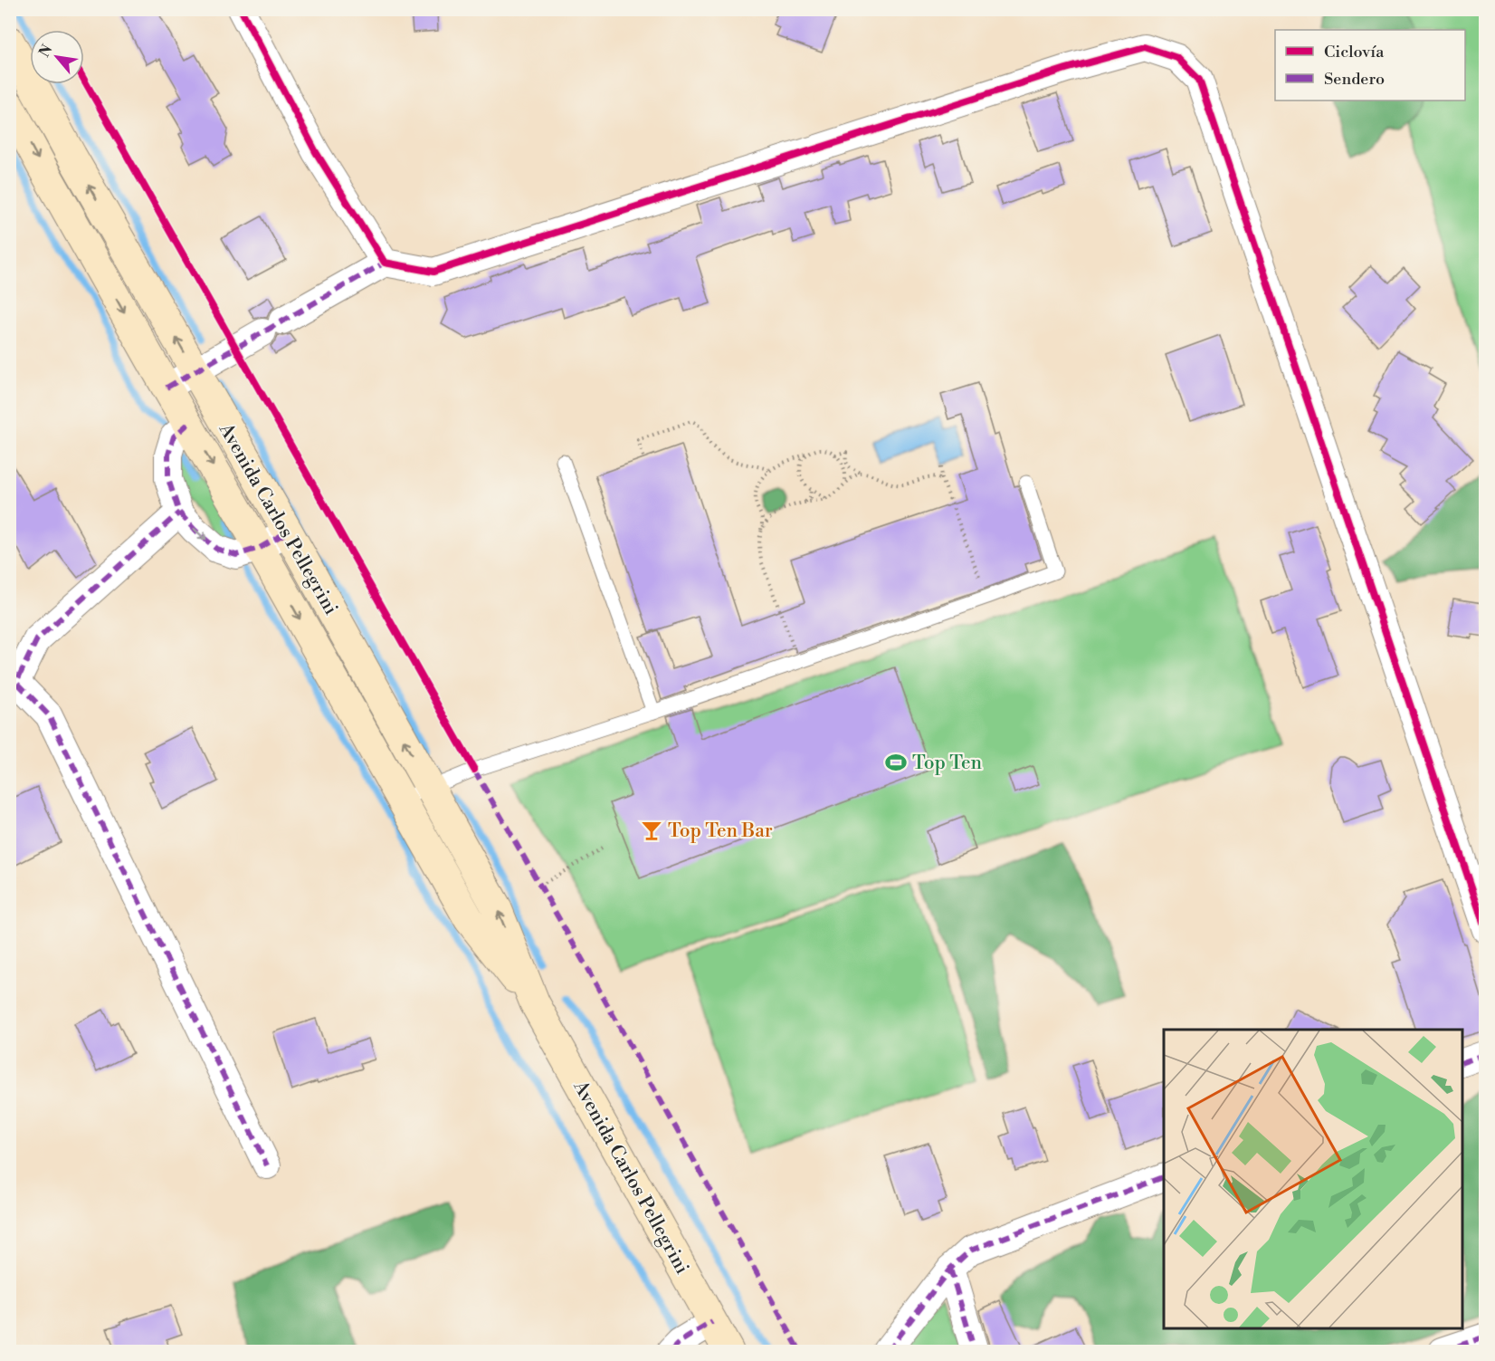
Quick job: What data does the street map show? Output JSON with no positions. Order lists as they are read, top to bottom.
{
  "streets": {
    "main road": ["Avenida Carlos Pellegrini"]
  },
  "places": {
    "sports": ["Top Ten"],
    "bar": ["Top Ten Bar"]
  },
  "legend": ["Ciclovía", "Sendero"],
  "north": "top left"
}
